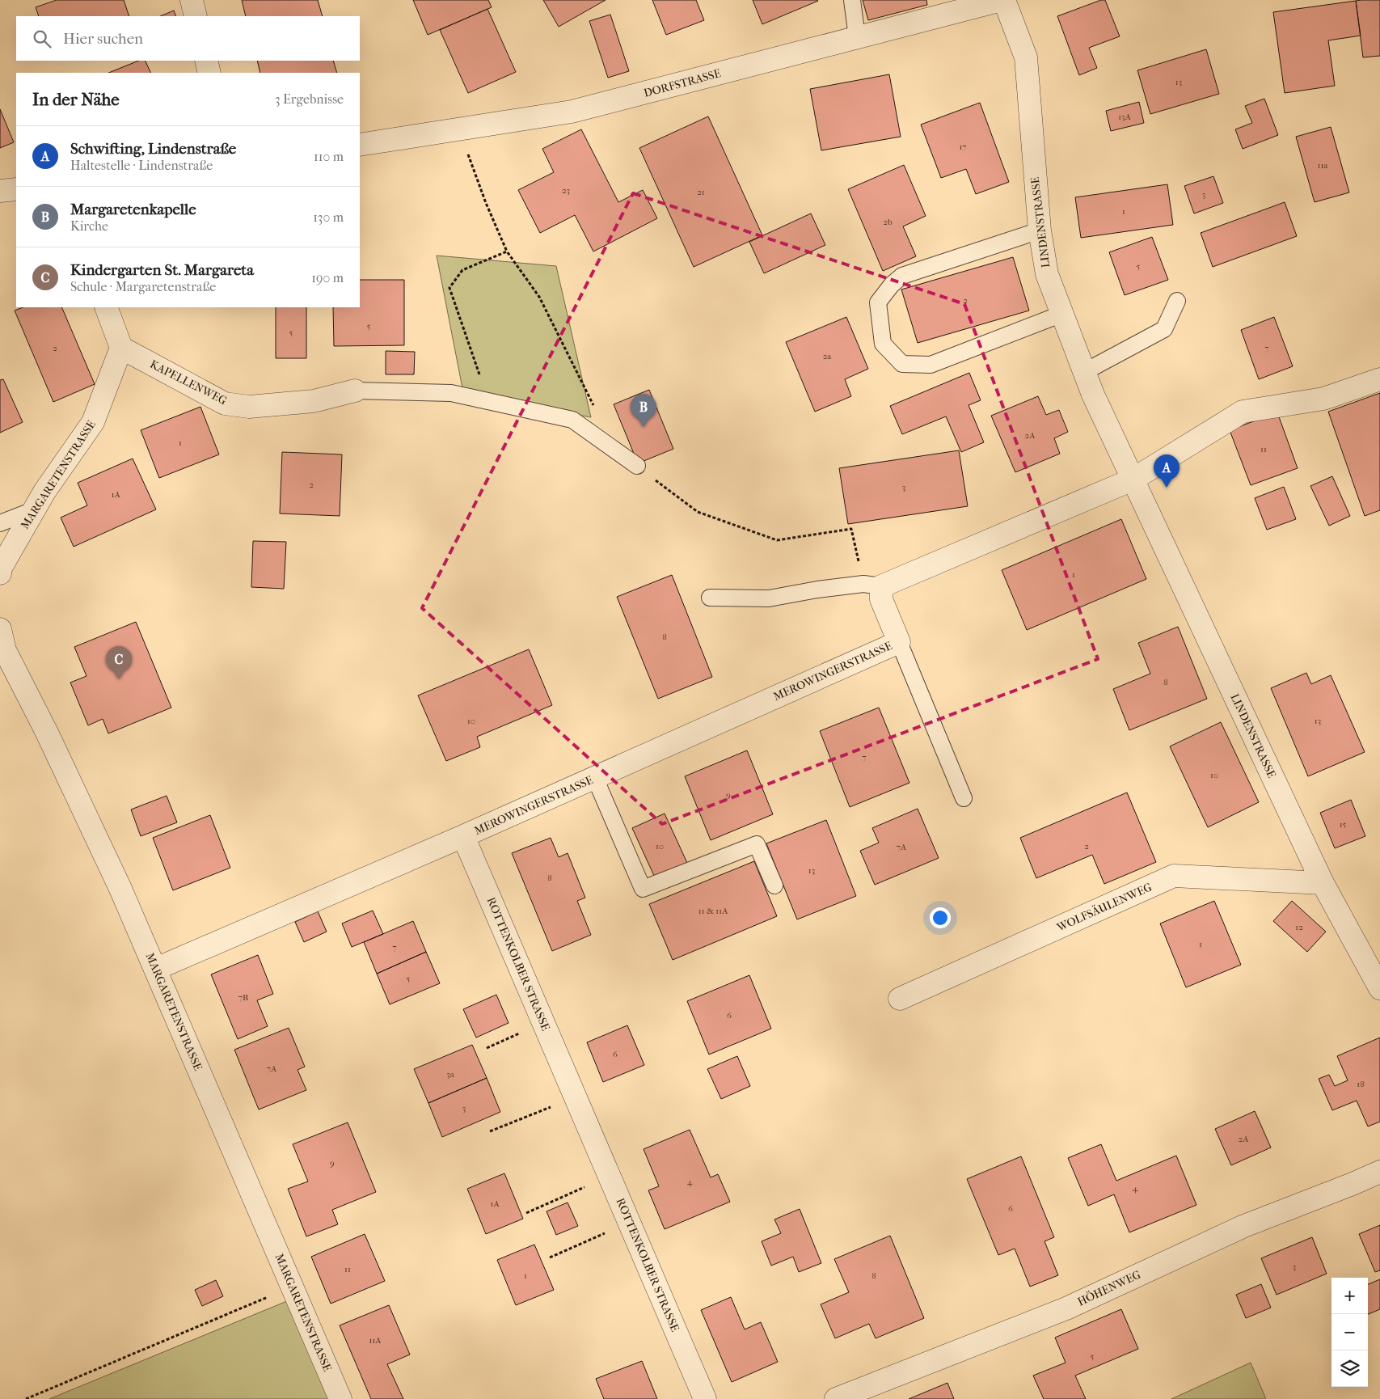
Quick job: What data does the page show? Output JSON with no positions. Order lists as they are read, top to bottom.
{
  "streets": {
    "street": [
      "DORFSTRASSE",
      "LINDENSTRASSE",
      "KAPELLENWEG",
      "MARGARETENSTRASSE",
      "MEROWINGERSTRASSE",
      "WOLFSÄULENWEG",
      "ROTTENKOLBER STRASSE",
      "HÖHENWEG"
    ]
  },
  "crossings": [
    ["DORFSTRASSE", "LINDENSTRASSE"],
    ["LINDENSTRASSE", "WOLFSÄULENWEG"],
    ["KAPELLENWEG", "MARGARETENSTRASSE"],
    ["MEROWINGERSTRASSE", "ROTTENKOLBER STRASSE"]
  ],
  "house_numbers": [
    "13",
    "13A",
    "17",
    "11a",
    "23",
    "21",
    "3",
    "1",
    "2b",
    "5",
    "2",
    "5",
    "5",
    "2",
    "7",
    "2a",
    "2A",
    "1",
    "11",
    "2",
    "3",
    "1A",
    "1",
    "8",
    "8",
    "10",
    "13",
    "7",
    "10",
    "9",
    "15",
    "10",
    "2",
    "7A",
    "13",
    "8",
    "11 & 11A",
    "12",
    "1",
    "7",
    "5",
    "7B",
    "6",
    "6",
    "7A",
    "3a",
    "18",
    "3",
    "2A",
    "9",
    "4",
    "4",
    "1A",
    "6",
    "3",
    "11",
    "1",
    "8",
    "11A",
    "5"
  ],
  "page": {
    "search": "Hier suchen",
    "heading": ["In der Nähe", "3 Ergebnisse"],
    "list": [
      {
        "mark": "A",
        "name": "Schwifting, Lindenstraße",
        "note": "Haltestelle · Lindenstraße",
        "value": "110 m"
      },
      {
        "mark": "B",
        "name": "Margaretenkapelle",
        "note": "Kirche",
        "value": "130 m"
      },
      {
        "mark": "C",
        "name": "Kindergarten St. Margareta",
        "note": "Schule · Margaretenstraße",
        "value": "190 m"
      }
    ],
    "pins": ["B", "A", "C"],
    "map_buttons": ["+", "−"]
  }
}
